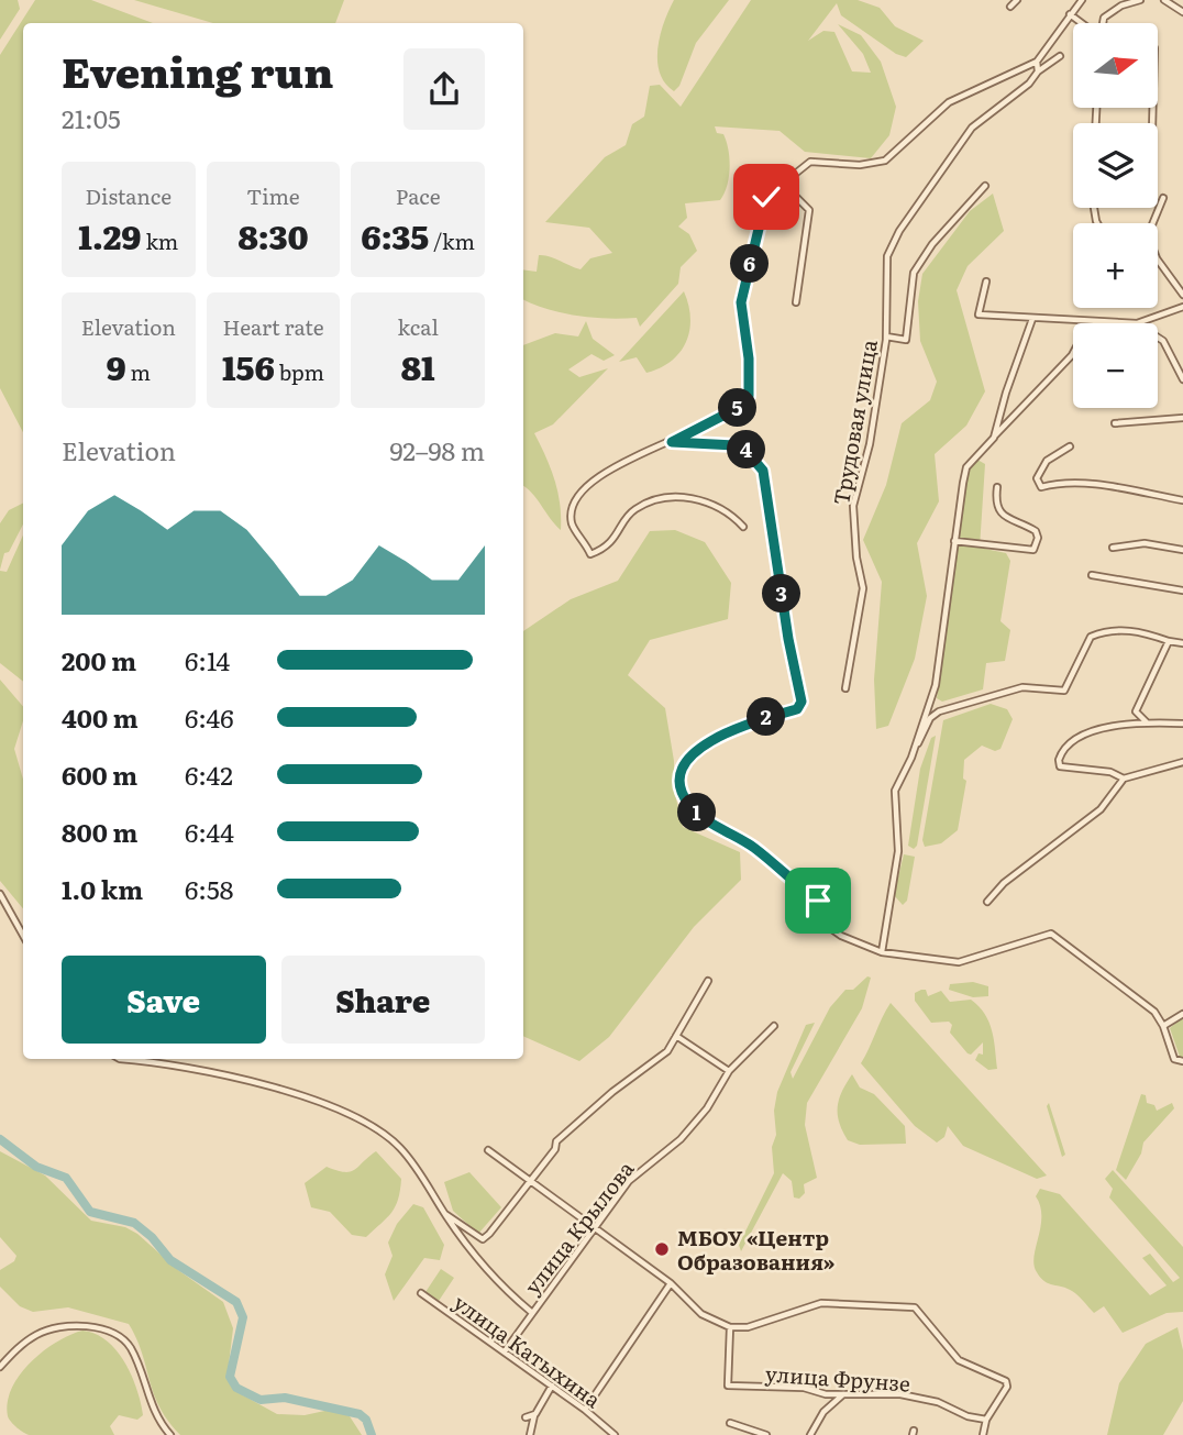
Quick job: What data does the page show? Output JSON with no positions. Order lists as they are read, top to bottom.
{
  "streets": {
    "street": [
      "Трудовая улица",
      "улица Крылова",
      "улица Катыхина",
      "улица Фрунзе"
    ]
  },
  "crossings": [
    ["улица Крылова", "улица Катыхина"]
  ],
  "places": ["МБОУ «Центр Образования»"],
  "north": "right",
  "page": {
    "map_buttons": ["+", "−"],
    "heading": ["Evening run", "21:05"],
    "stats": [
      ["Distance", "1.29 km"],
      ["Time", "8:30"],
      ["Pace", "6:35 /km"],
      ["Elevation", "9 m"],
      ["Heart rate", "156 bpm"],
      ["kcal", "81"]
    ],
    "pins": [
      "6",
      "5",
      "4",
      "3",
      "2",
      "1"
    ],
    "chart": ["Elevation", "92–98 m"],
    "list": [
      {
        "name": "200 m",
        "note": "6:14"
      },
      {
        "name": "400 m",
        "note": "6:46"
      },
      {
        "name": "600 m",
        "note": "6:42"
      },
      {
        "name": "800 m",
        "note": "6:44"
      },
      {
        "name": "1.0 km",
        "note": "6:58"
      }
    ],
    "buttons": ["Save", "Share"]
  }
}
